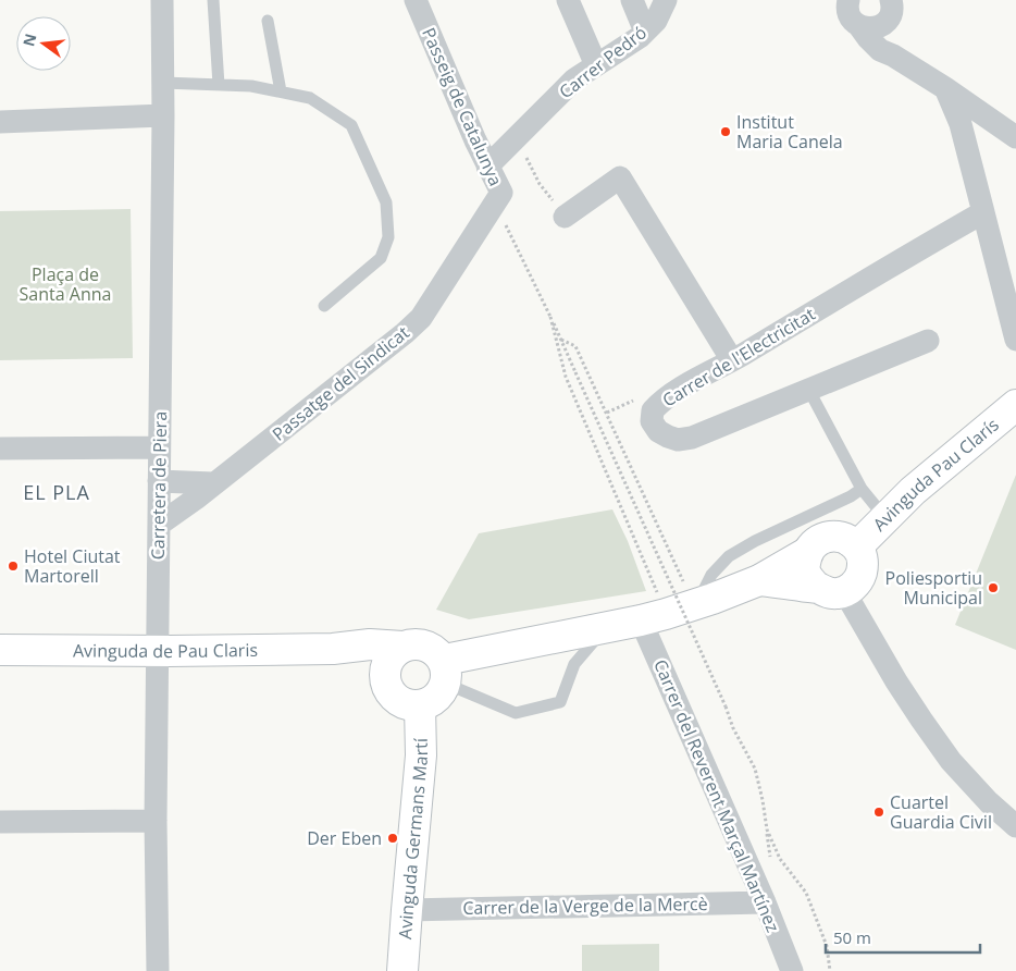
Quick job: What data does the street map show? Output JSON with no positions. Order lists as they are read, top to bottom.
{
  "streets": {
    "main road": ["Avinguda Pau Clarís", "Avinguda de Pau Claris", "Avinguda Germans Martí"],
    "street": [
      "Carrer Pedró",
      "Passeig de Catalunya",
      "Carrer de l'Electricitat",
      "Passatge del Sindicat",
      "Carretera de Piera",
      "Carrer del Reverent Marçal Martínez",
      "Carrer de la Verge de la Mercè"
    ]
  },
  "crossings": [
    ["Carrer Pedró", "Passeig de Catalunya"],
    ["Passeig de Catalunya", "Passatge del Sindicat"],
    ["Passatge del Sindicat", "Carretera de Piera"],
    ["Carretera de Piera", "Avinguda de Pau Claris"],
    ["Avinguda de Pau Claris", "Avinguda Germans Martí"],
    ["Carrer del Reverent Marçal Martínez", "Carrer de la Verge de la Mercè"],
    ["Avinguda Germans Martí", "Carrer de la Verge de la Mercè"]
  ],
  "districts": ["EL PLA"],
  "parks": ["Plaça de Santa Anna"],
  "places": [
    "Institut Maria Canela",
    "Hotel Ciutat Martorell",
    "Poliesportiu Municipal",
    "Cuartel Guardia Civil",
    "Der Eben"
  ],
  "scale_bar": "50 m",
  "north": "left"
}
